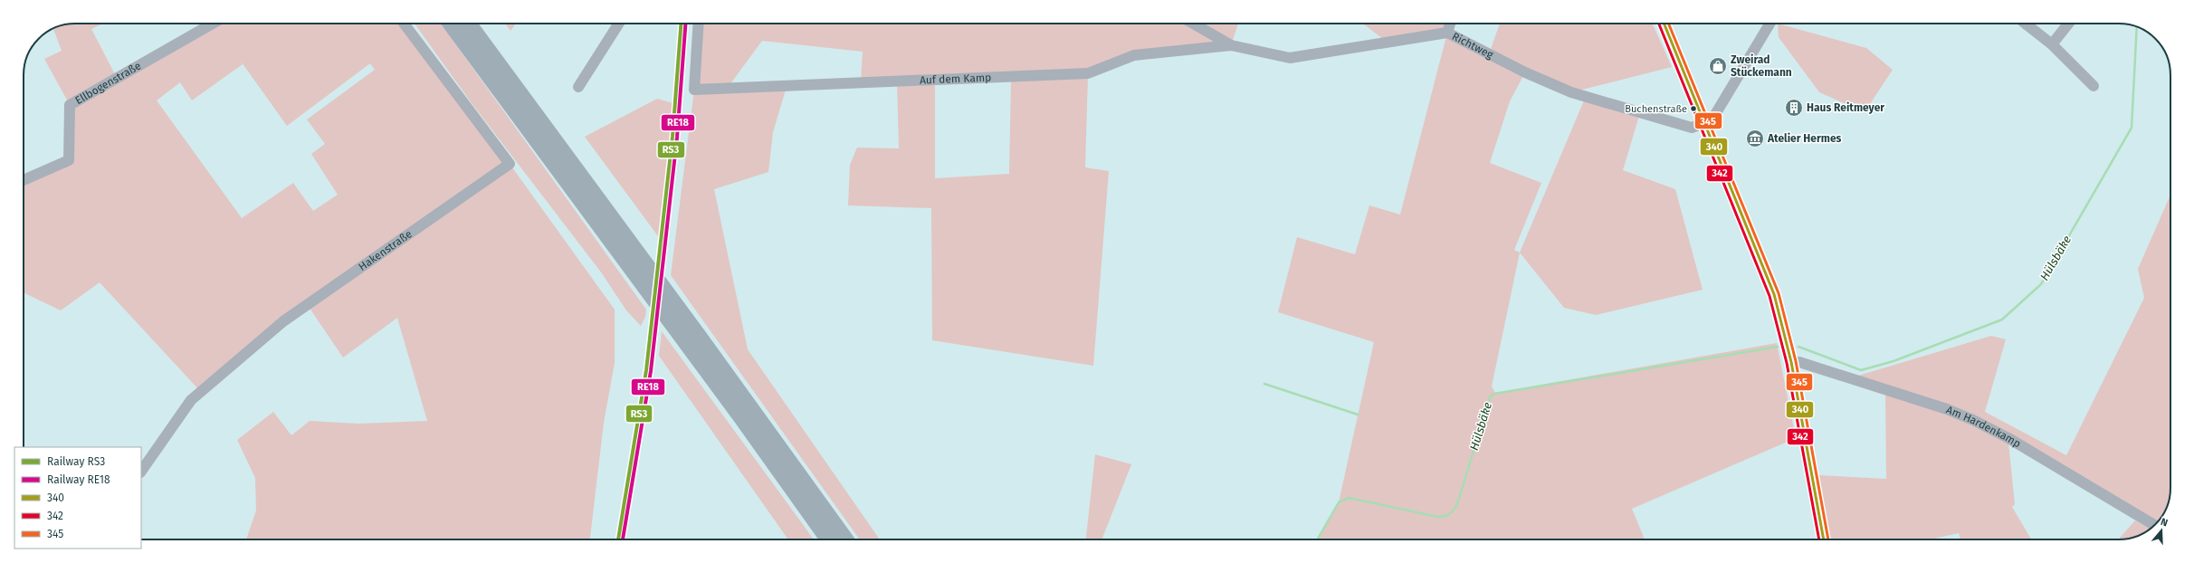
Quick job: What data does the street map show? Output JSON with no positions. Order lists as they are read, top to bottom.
{
  "streets": {
    "street": [
      "Richtweg",
      "Auf dem Kamp",
      "Ellbogenstraße",
      "Hakenstraße",
      "Am Hardenkamp"
    ]
  },
  "crossings": [
    ["Richtweg", "Auf dem Kamp"]
  ],
  "water": ["Hülsbäke"],
  "places": {
    "shop": ["Zweirad Stückemann"],
    "building": ["Haus Reitmeyer"],
    "other": ["Buchenstraße"],
    "museum": ["Atelier Hermes"]
  },
  "lines": [
    "rail line RS3",
    "rail line RE18",
    "transit line 340",
    "transit line 342",
    "transit line 345"
  ],
  "legend": [
    "Railway RS3",
    "Railway RE18",
    "340",
    "342",
    "345"
  ],
  "north": "top"
}
